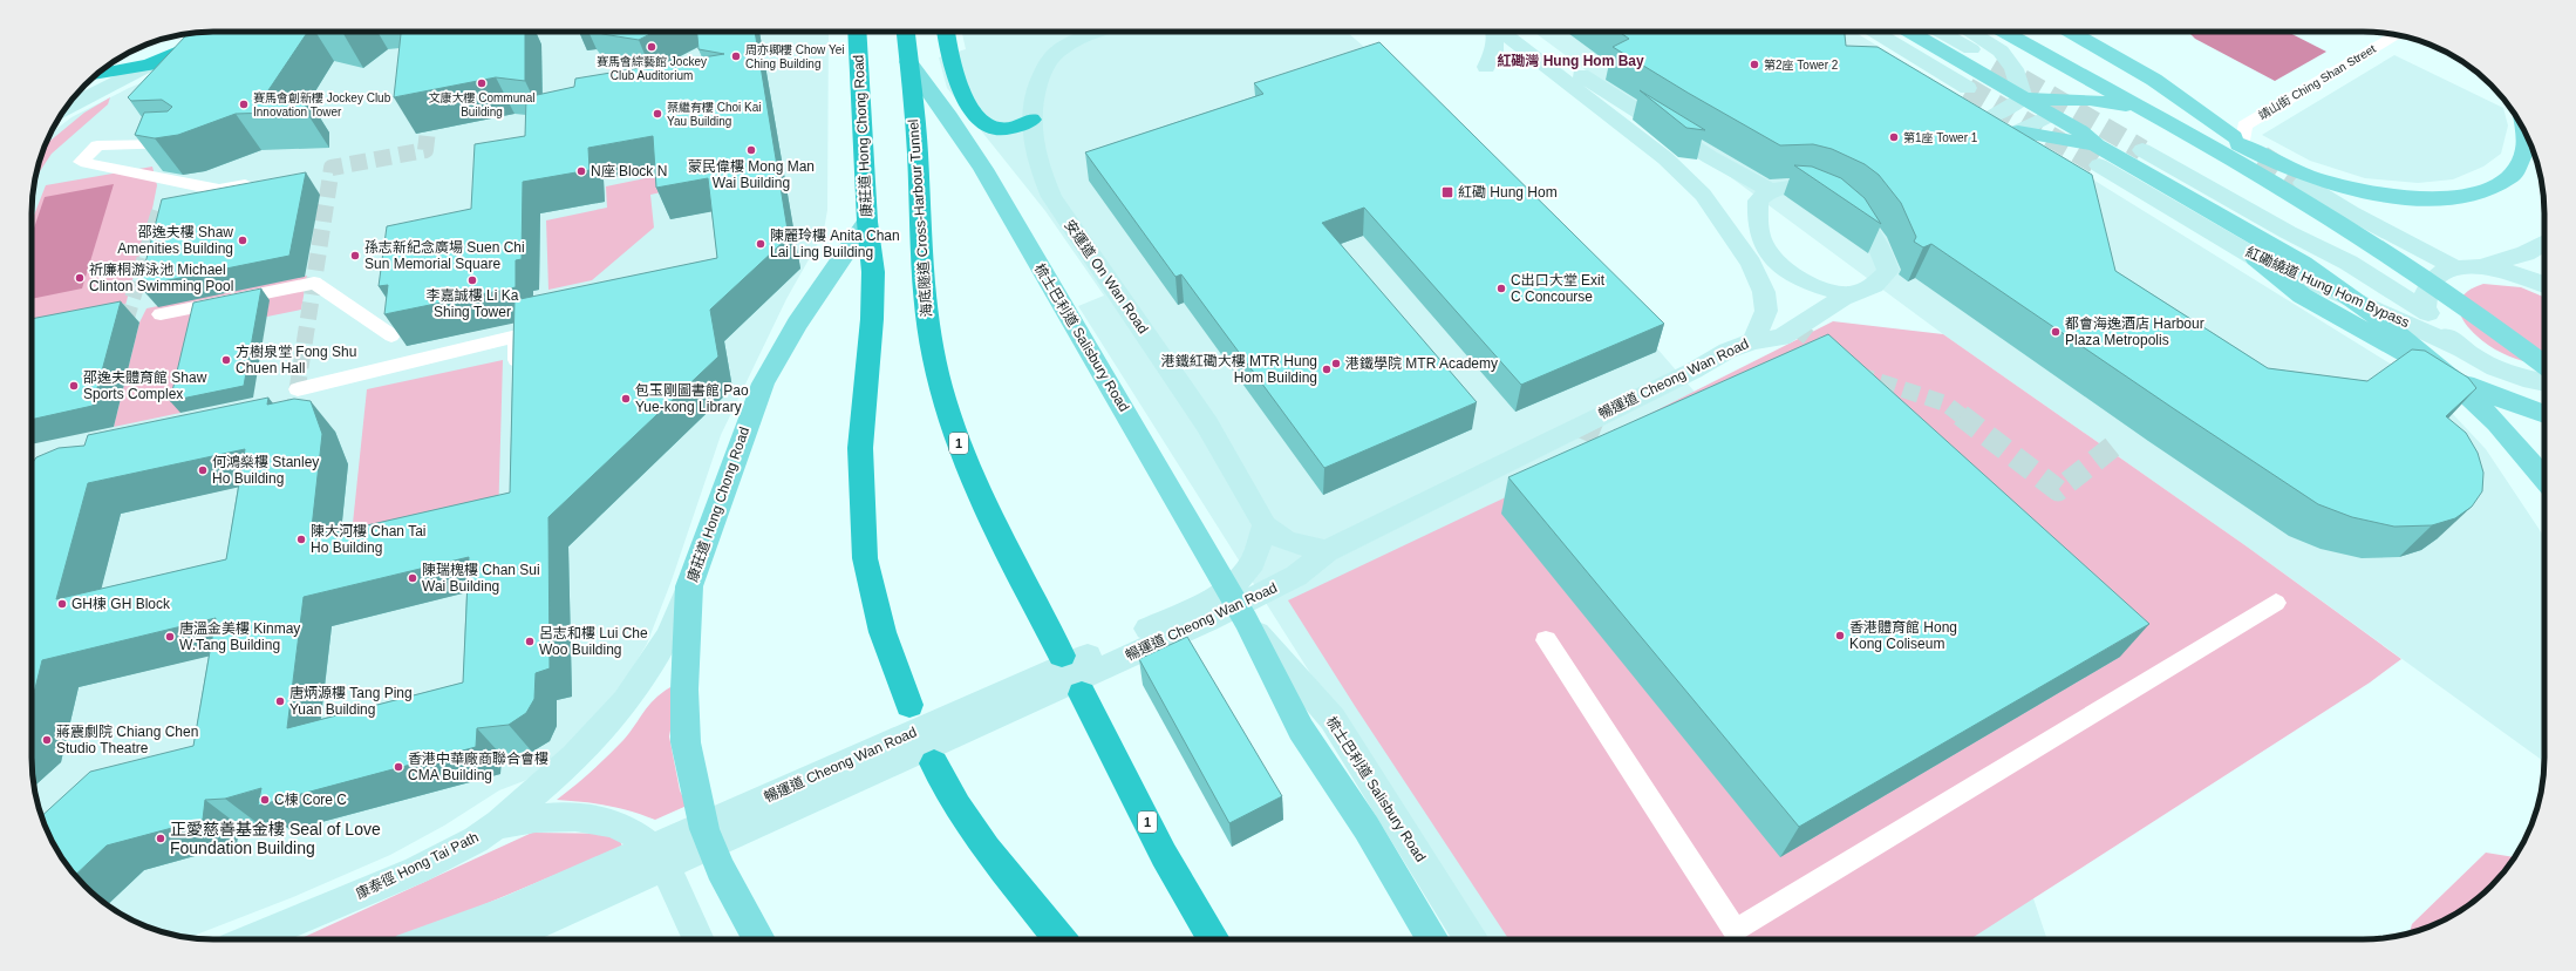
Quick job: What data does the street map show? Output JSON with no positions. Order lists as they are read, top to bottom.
{
  "streets": {
    "highway": ["康莊道 Hong Chong Road", "海底隧道 Cross-Harbour Tunnel", "1"],
    "main road": ["梳士巴利道 Salisbury Road"],
    "street": [
      "靖山街 Ching Shan Street",
      "安運道 On Wan Road",
      "紅磡繞道 Hung Hom Bypass",
      "暢運道 Cheong Wan Road",
      "康泰徑 Hong Tai Path"
    ]
  },
  "crossings": [
    ["康莊道 Hong Chong Road", "康泰徑 Hong Tai Path"],
    ["海底隧道 Cross-Harbour Tunnel", "梳士巴利道 Salisbury Road"],
    ["海底隧道 Cross-Harbour Tunnel", "1"],
    ["安運道 On Wan Road", "暢運道 Cheong Wan Road"],
    ["梳士巴利道 Salisbury Road", "1"]
  ],
  "districts": ["紅磡灣 Hung Hom Bay"],
  "places": {
    "other": [
      "賽馬會綜藝館 Jockey Club Auditorium",
      "周亦卿樓 Chow Yei Ching Building",
      "第2座 Tower 2",
      "文康大樓 Communal Building",
      "賽馬會創新樓 Jockey Club Innovation Tower",
      "蔡繼有樓 Choi Kai Yau Building",
      "第1座 Tower 1",
      "蒙民偉樓 Mong Man Wai Building",
      "N座 Block N",
      "邵逸夫樓 Shaw Amenities Building",
      "陳麗玲樓 Anita Chan Lai Ling Building",
      "孫志新紀念廣場 Suen Chi Sun Memorial Square",
      "祈廉桐游泳池 Michael Clinton Swimming Pool",
      "李嘉誠樓 Li Ka Shing Tower",
      "C出口大堂 Exit C Concourse",
      "都會海逸酒店 Harbour Plaza Metropolis",
      "方樹泉堂 Fong Shu Chuen Hall",
      "港鐵學院 MTR Academy",
      "港鐵紅磡大樓 MTR Hung Hom Building",
      "邵逸夫體育館 Shaw Sports Complex",
      "包玉剛圖書館 Pao Yue-kong Library",
      "何鴻燊樓 Stanley Ho Building",
      "陳大河樓 Chan Tai Ho Building",
      "陳瑞槐樓 Chan Sui Wai Building",
      "GH棟 GH Block",
      "香港體育館 Hong Kong Coliseum",
      "唐溫金美樓 Kinmay W.Tang Building",
      "呂志和樓 Lui Che Woo Building",
      "唐炳源樓 Tang Ping Yuan Building",
      "蔣震劇院 Chiang Chen Studio Theatre",
      "香港中華廠商聯合會樓 CMA Building",
      "C棟 Core C",
      "正愛慈善基金樓 Seal of Love Foundation Building"
    ],
    "transit": ["紅磡 Hung Hom"]
  }
}
